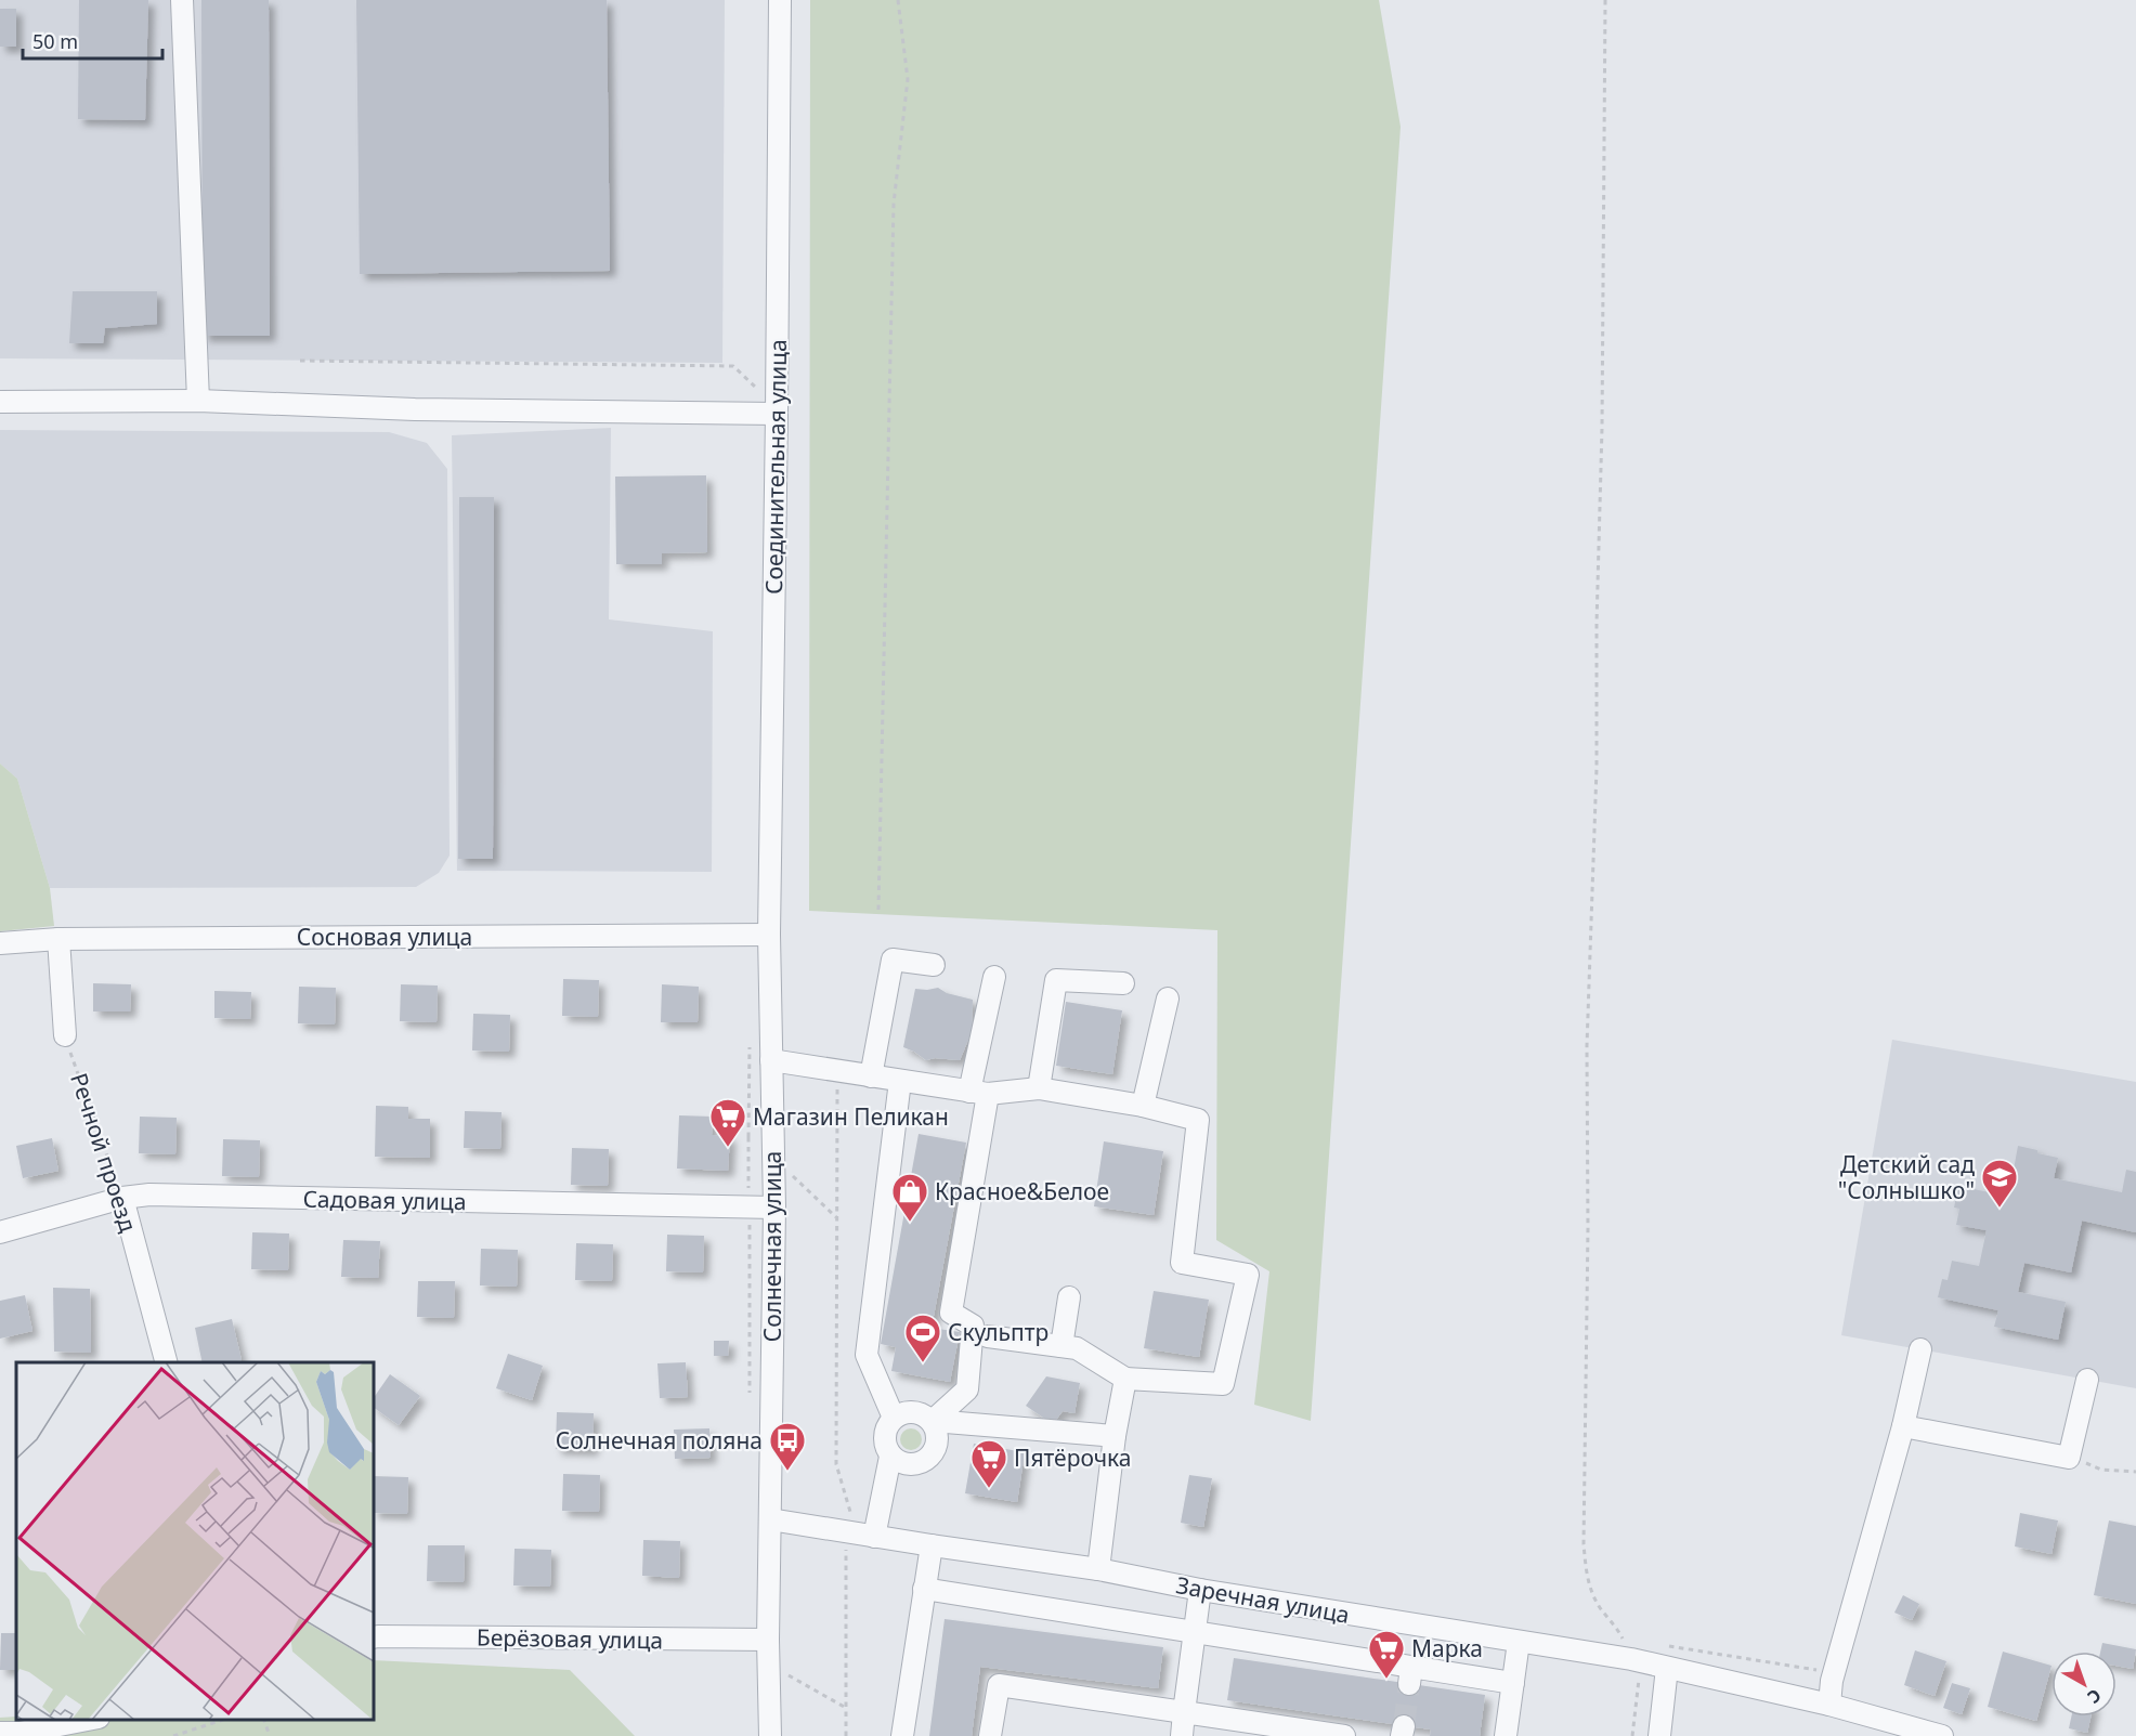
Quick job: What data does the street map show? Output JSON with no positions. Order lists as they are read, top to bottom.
{
  "streets": {
    "street": [
      "Соединительная улица",
      "Сосновая улица",
      "Речной проезд",
      "Садовая улица",
      "Солнечная улица",
      "Заречная улица",
      "Берёзовая улица"
    ]
  },
  "crossings": [
    ["Соединительная улица", "Сосновая улица"],
    ["Соединительная улица", "Солнечная улица"],
    ["Сосновая улица", "Солнечная улица"],
    ["Речной проезд", "Садовая улица"],
    ["Садовая улица", "Солнечная улица"],
    ["Солнечная улица", "Заречная улица"],
    ["Солнечная улица", "Берёзовая улица"]
  ],
  "places": {
    "supermarket": ["Магазин Пеликан", "Пятёрочка", "Марка"],
    "school or university": ["Детский сад \"Солнышко\""],
    "shop": ["Красное&Белое"],
    "sports": ["Скульптр"],
    "bus stop": ["Солнечная поляна"]
  },
  "scale_bar": "50 m",
  "north": "bottom right"
}
